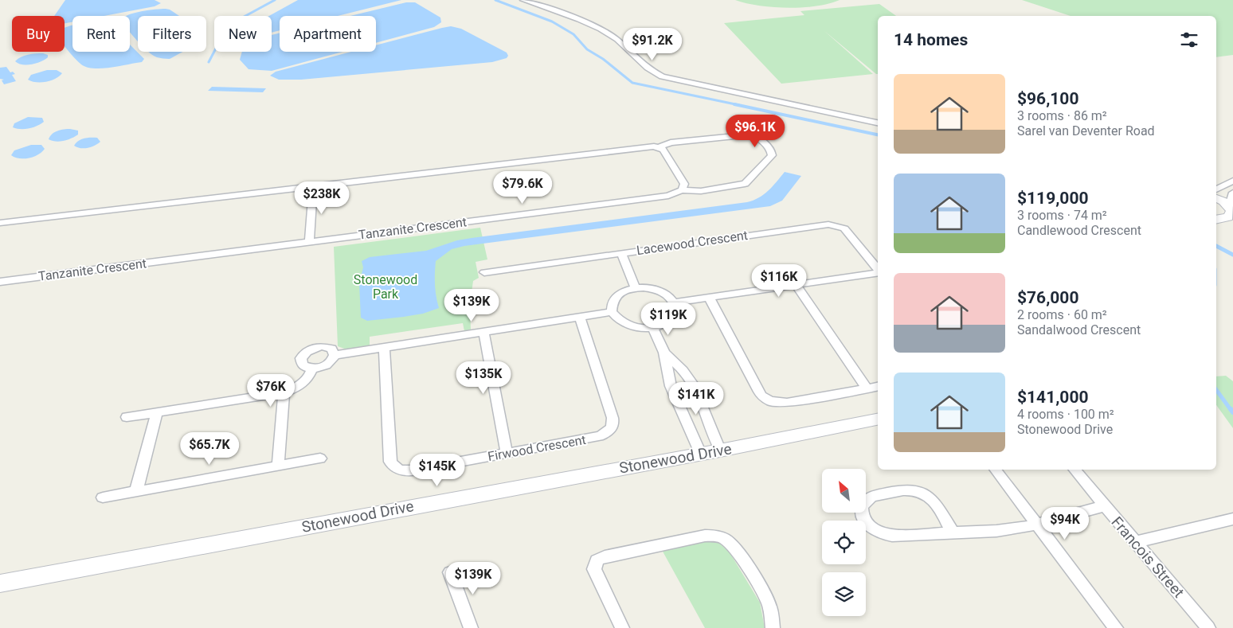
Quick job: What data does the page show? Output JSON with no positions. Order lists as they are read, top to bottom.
{
  "streets": {
    "street": [
      "Tanzanite Crescent",
      "Lacewood Crescent",
      "Firwood Crescent",
      "Stonewood Drive",
      "Francois Street"
    ]
  },
  "parks": ["Stonewood Park"],
  "north": "top left",
  "page": {
    "chip": [
      "Buy",
      "Rent",
      "Filters",
      "New",
      "Apartment"
    ],
    "heading": "14 homes",
    "price": [
      "$91.2K",
      "$96.1K",
      "$79.6K",
      "$238K",
      "$116K",
      "$139K",
      "$119K",
      "$135K",
      "$76K",
      "$141K",
      "$65.7K",
      "$145K",
      "$94K",
      "$139K"
    ],
    "list": [
      {
        "name": "$96,100",
        "note": "3 rooms · 86 m² · Sarel van Deventer Road"
      },
      {
        "name": "$119,000",
        "note": "3 rooms · 74 m² · Candlewood Crescent"
      },
      {
        "name": "$76,000",
        "note": "2 rooms · 60 m² · Sandalwood Crescent"
      },
      {
        "name": "$141,000",
        "note": "4 rooms · 100 m² · Stonewood Drive"
      }
    ]
  }
}
